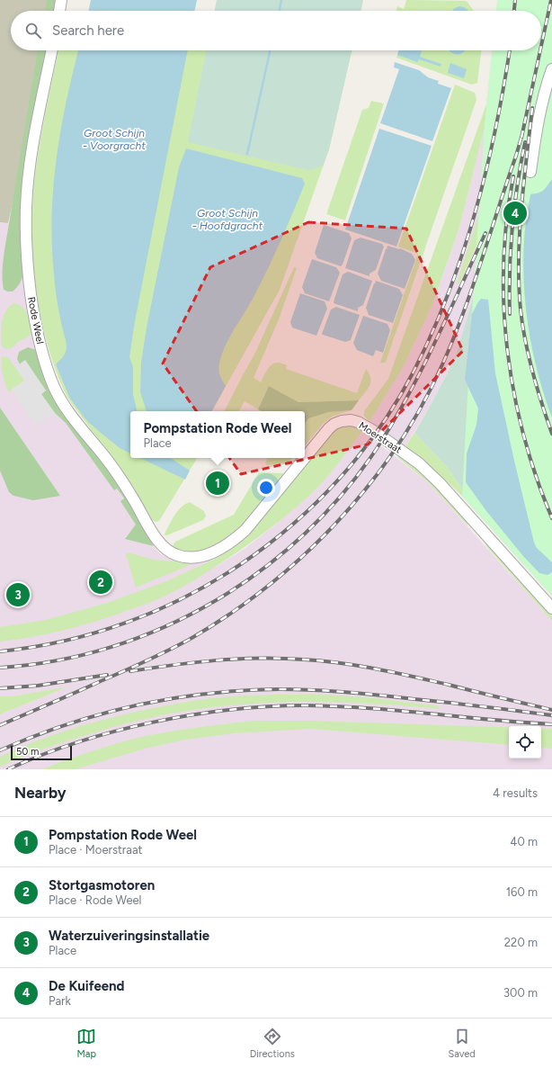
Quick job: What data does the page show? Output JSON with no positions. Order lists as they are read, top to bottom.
{
  "streets": {
    "street": ["Rode Weel", "Moerstraat"]
  },
  "crossings": [
    ["Rode Weel", "Moerstraat"]
  ],
  "water": ["Groot Schijn - Voorgracht", "Groot Schijn - Hoofdgracht"],
  "scale_bar": "50 m",
  "page": {
    "search": "Search here",
    "pins": [
      "4",
      "1",
      "2",
      "3"
    ],
    "popup": ["Pompstation Rode Weel", "Place"],
    "scale": "50 m",
    "heading": ["Nearby", "4 results"],
    "list": [
      {
        "mark": "1",
        "name": "Pompstation Rode Weel",
        "note": "Place · Moerstraat",
        "value": "40 m"
      },
      {
        "mark": "2",
        "name": "Stortgasmotoren",
        "note": "Place · Rode Weel",
        "value": "160 m"
      },
      {
        "mark": "3",
        "name": "Waterzuiveringsinstallatie",
        "note": "Place",
        "value": "220 m"
      },
      {
        "mark": "4",
        "name": "De Kuifeend",
        "note": "Park",
        "value": "300 m"
      }
    ],
    "nav": ["Map", "Directions", "Saved"]
  }
}
